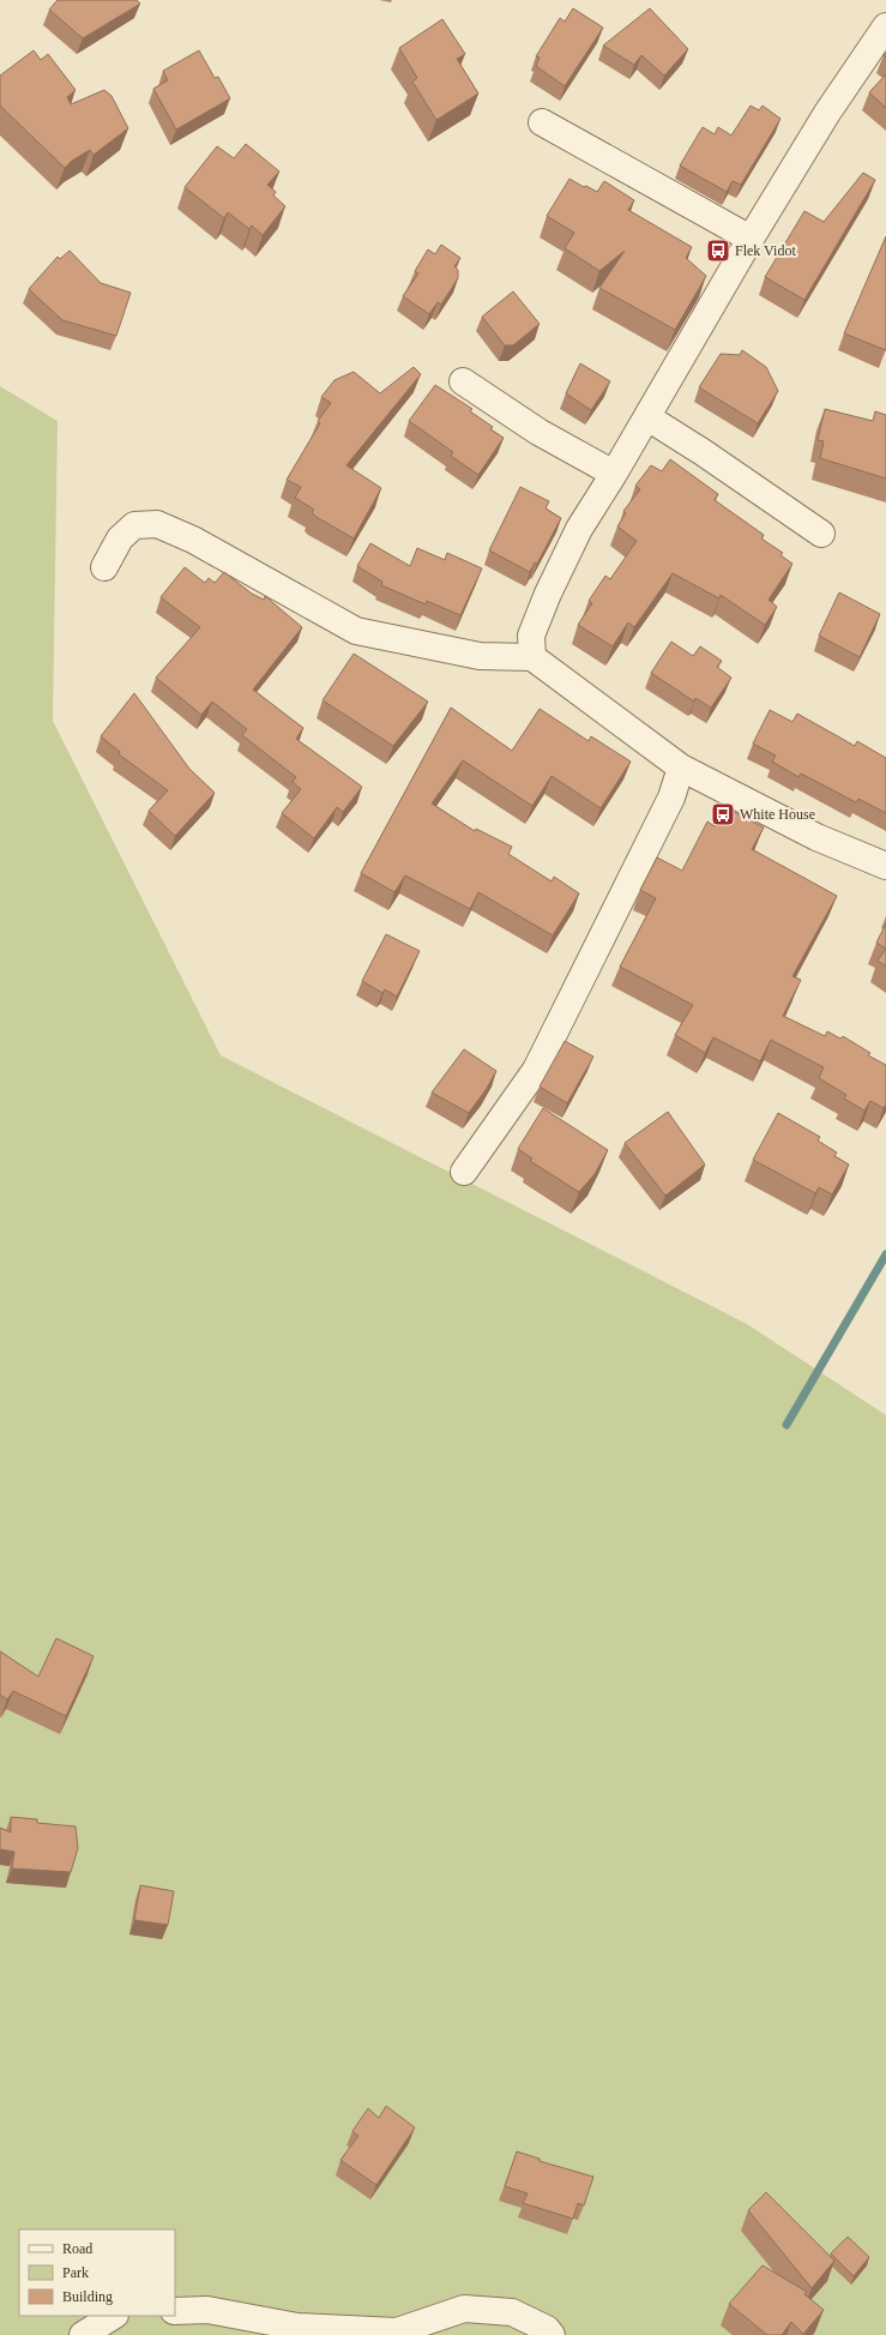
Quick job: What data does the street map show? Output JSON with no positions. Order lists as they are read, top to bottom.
{
  "places": {
    "bus stop": ["Flek Vidot", "White House"]
  },
  "legend": ["Road", "Park", "Building"]
}
